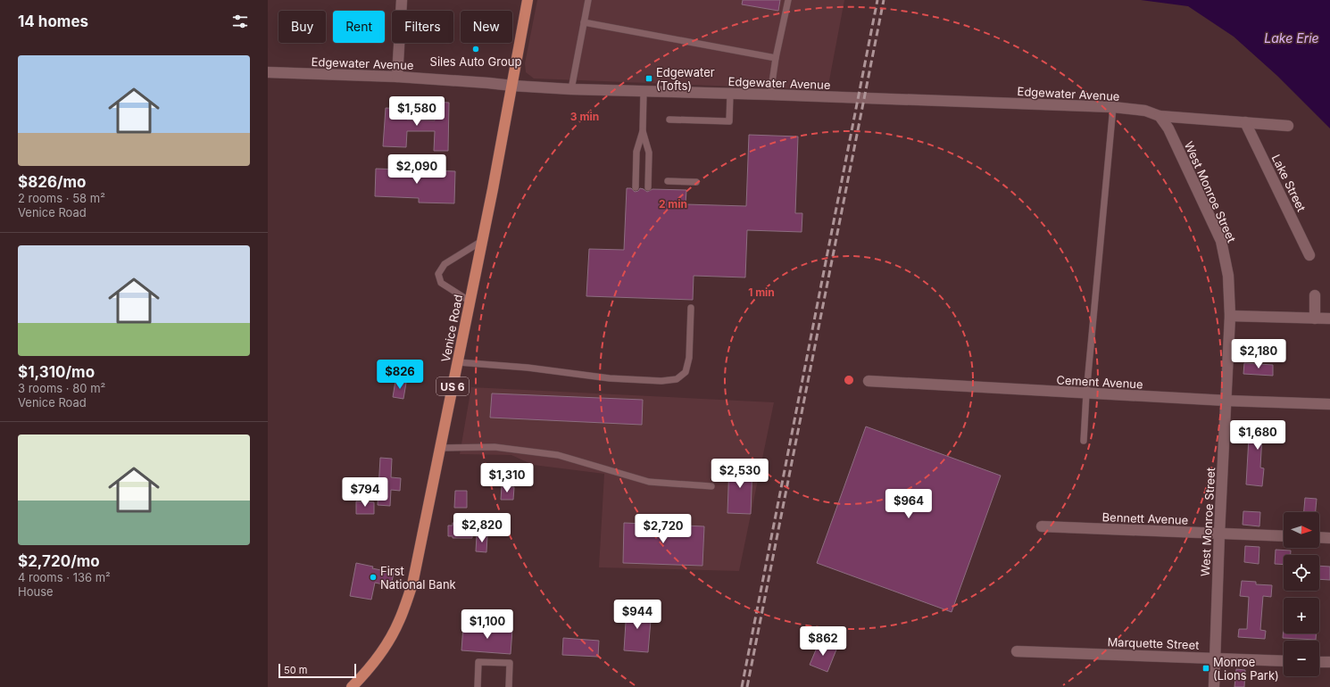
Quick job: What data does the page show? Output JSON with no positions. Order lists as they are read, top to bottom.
{
  "streets": {
    "main road": ["Venice Road", "US 6"],
    "street": [
      "Edgewater Avenue",
      "Lake Street",
      "West Monroe Street",
      "Cement Avenue",
      "Bennett Avenue",
      "Marquette Street"
    ]
  },
  "crossings": [
    ["Edgewater Avenue", "Lake Street"],
    ["Edgewater Avenue", "West Monroe Street"],
    ["Edgewater Avenue", "Venice Road"],
    ["West Monroe Street", "Cement Avenue"],
    ["West Monroe Street", "Bennett Avenue"],
    ["West Monroe Street", "Marquette Street"]
  ],
  "water": ["Lake Erie"],
  "places": {
    "other": ["Siles Auto Group", "First National Bank"],
    "transit": ["Edgewater (Tofts)", "Monroe (Lions Park)"]
  },
  "scale_bar": "50 m",
  "north": "right",
  "page": {
    "heading": "14 homes",
    "chip": [
      "Buy",
      "Rent",
      "Filters",
      "New"
    ],
    "list": [
      {
        "name": "$826/mo",
        "note": "2 rooms · 58 m² · Venice Road"
      },
      {
        "name": "$1,310/mo",
        "note": "3 rooms · 80 m² · Venice Road"
      },
      {
        "name": "$2,720/mo",
        "note": "4 rooms · 136 m² · House"
      }
    ],
    "price": [
      "$1,580",
      "$2,090",
      "$2,180",
      "$826",
      "$1,680",
      "$2,530",
      "$1,310",
      "$794",
      "$964",
      "$2,820",
      "$2,720",
      "$944",
      "$1,100",
      "$862"
    ],
    "map_buttons": ["+", "−"],
    "scale": "50 m"
  },
  "rings": ["3 min", "2 min", "1 min"]
}
